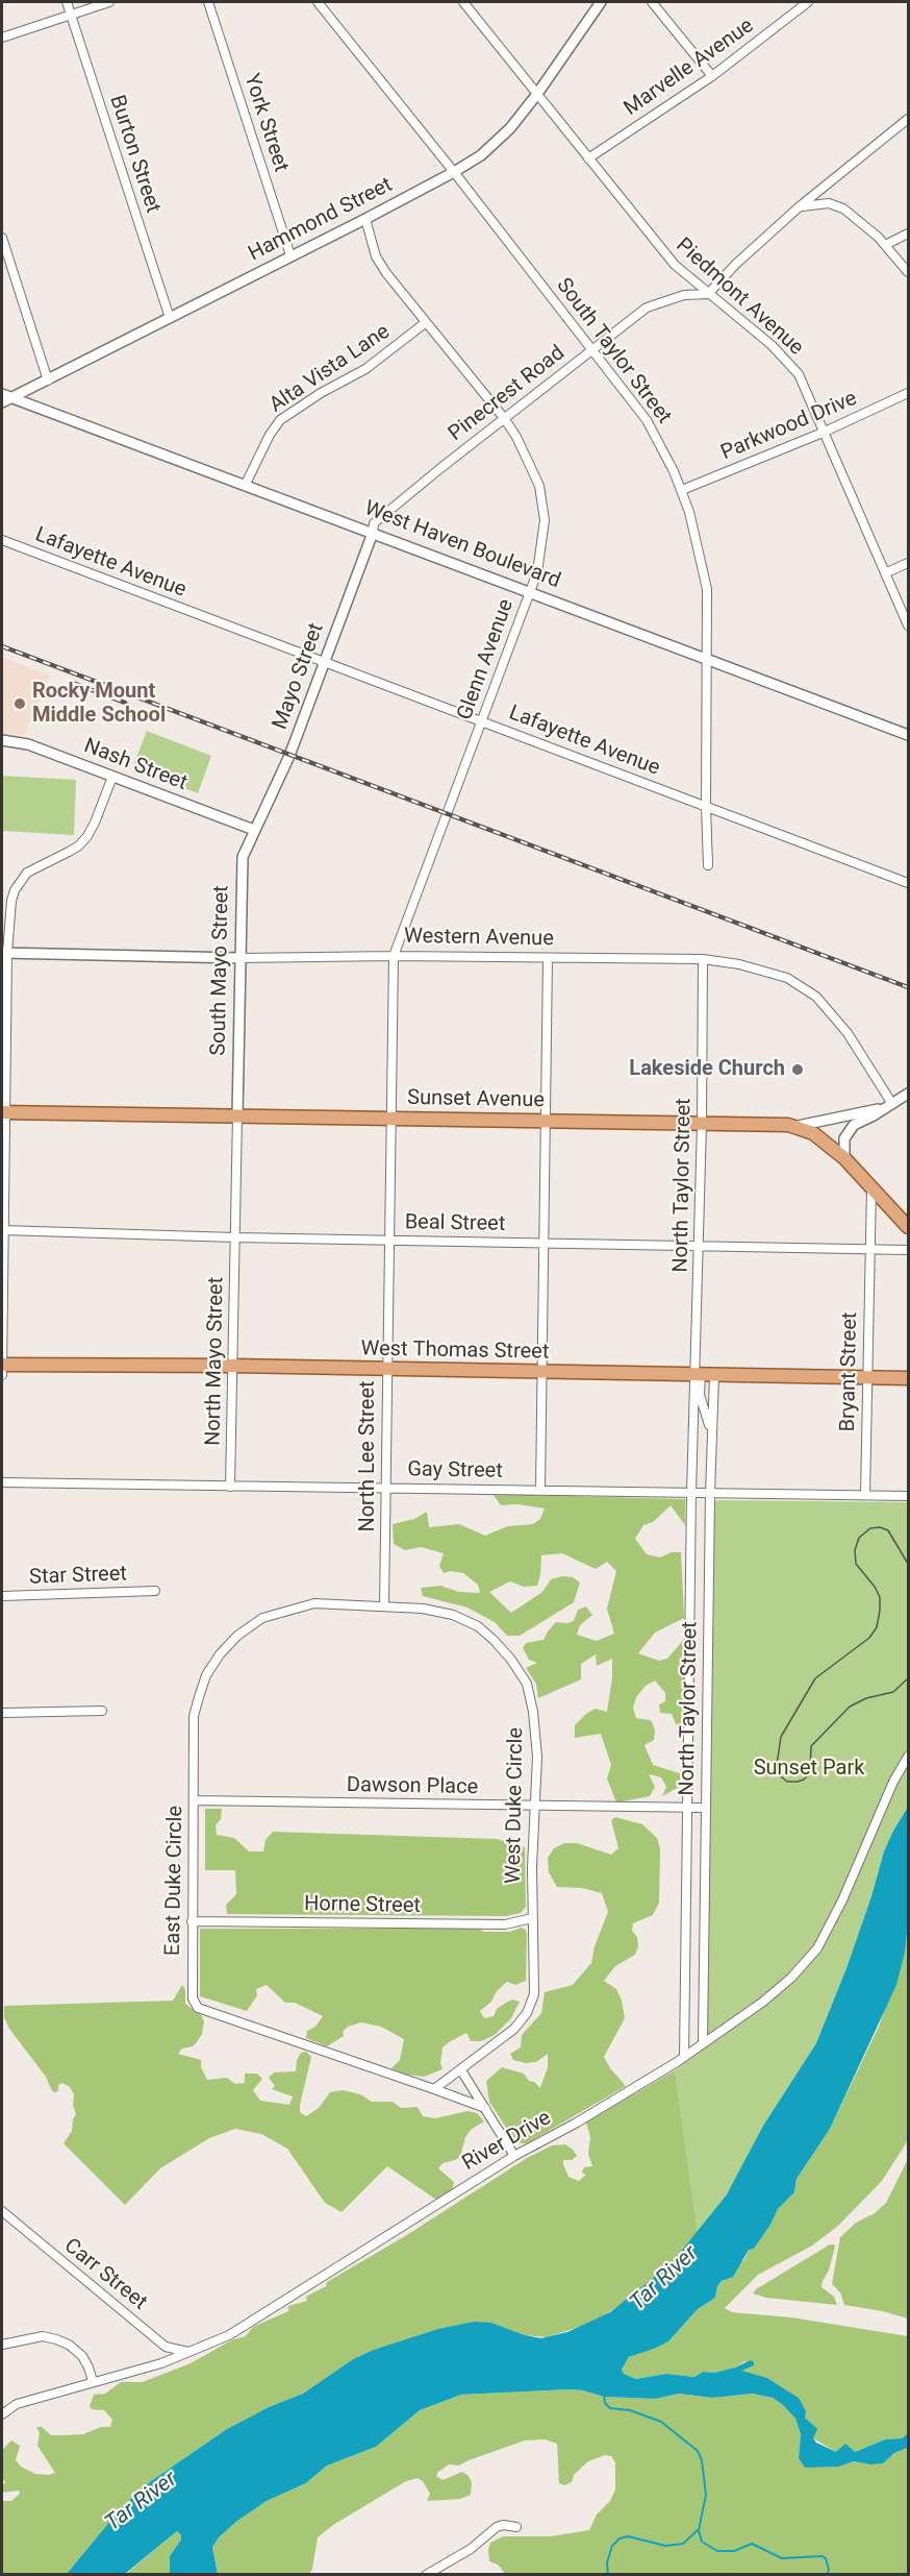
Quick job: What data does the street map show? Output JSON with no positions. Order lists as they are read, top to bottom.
{
  "streets": {
    "main road": ["Sunset Avenue", "West Thomas Street"],
    "street": [
      "Marvelle Avenue",
      "York Street",
      "Burton Street",
      "Hammond Street",
      "Piedmont Avenue",
      "South Taylor Street",
      "Alta Vista Lane",
      "Pinecrest Road",
      "Parkwood Drive",
      "West Haven Boulevard",
      "Lafayette Avenue",
      "Glenn Avenue",
      "Mayo Street",
      "Nash Street",
      "Western Avenue",
      "South Mayo Street",
      "North Taylor Street",
      "Beal Street",
      "North Mayo Street",
      "Bryant Street",
      "North Lee Street",
      "Gay Street",
      "Star Street",
      "Dawson Place",
      "West Duke Circle",
      "East Duke Circle",
      "Horne Street",
      "River Drive",
      "Carr Street"
    ]
  },
  "crossings": [
    ["Marvelle Avenue", "Piedmont Avenue"],
    ["York Street", "Hammond Street"],
    ["Burton Street", "Hammond Street"],
    ["Hammond Street", "Piedmont Avenue"],
    ["Hammond Street", "South Taylor Street"],
    ["Hammond Street", "West Haven Boulevard"],
    ["Hammond Street", "Glenn Avenue"],
    ["Piedmont Avenue", "Pinecrest Road"],
    ["Piedmont Avenue", "Parkwood Drive"],
    ["South Taylor Street", "Pinecrest Road"],
    ["South Taylor Street", "Parkwood Drive"],
    ["South Taylor Street", "West Haven Boulevard"],
    ["South Taylor Street", "Lafayette Avenue"],
    ["Alta Vista Lane", "West Haven Boulevard"],
    ["Alta Vista Lane", "Glenn Avenue"],
    ["Pinecrest Road", "West Haven Boulevard"],
    ["Pinecrest Road", "Glenn Avenue"],
    ["Pinecrest Road", "Mayo Street"],
    ["West Haven Boulevard", "Glenn Avenue"],
    ["West Haven Boulevard", "Mayo Street"],
    ["Lafayette Avenue", "Glenn Avenue"],
    ["Lafayette Avenue", "Mayo Street"],
    ["Glenn Avenue", "Western Avenue"],
    ["Glenn Avenue", "Sunset Avenue"],
    ["Glenn Avenue", "North Lee Street"],
    ["Mayo Street", "Nash Street"],
    ["Mayo Street", "South Mayo Street"],
    ["Nash Street", "South Mayo Street"],
    ["Western Avenue", "South Mayo Street"],
    ["Western Avenue", "North Taylor Street"],
    ["South Mayo Street", "Sunset Avenue"],
    ["Sunset Avenue", "North Taylor Street"],
    ["Sunset Avenue", "Bryant Street"],
    ["Sunset Avenue", "North Lee Street"],
    ["North Taylor Street", "Beal Street"],
    ["North Taylor Street", "West Thomas Street"],
    ["North Taylor Street", "Gay Street"],
    ["North Taylor Street", "Dawson Place"],
    ["North Taylor Street", "River Drive"],
    ["Beal Street", "North Mayo Street"],
    ["Beal Street", "Bryant Street"],
    ["Beal Street", "North Lee Street"],
    ["West Thomas Street", "North Mayo Street"],
    ["West Thomas Street", "Bryant Street"],
    ["West Thomas Street", "North Lee Street"],
    ["North Mayo Street", "Gay Street"],
    ["Bryant Street", "Gay Street"],
    ["North Lee Street", "Gay Street"],
    ["North Lee Street", "West Duke Circle"],
    ["North Lee Street", "East Duke Circle"],
    ["Dawson Place", "West Duke Circle"],
    ["Dawson Place", "East Duke Circle"],
    ["West Duke Circle", "East Duke Circle"],
    ["West Duke Circle", "Horne Street"],
    ["East Duke Circle", "Horne Street"],
    ["River Drive", "Carr Street"]
  ],
  "water": ["Tar River"],
  "parks": ["Sunset Park"],
  "places": ["Rocky Mount Middle School", "Lakeside Church"]
}
